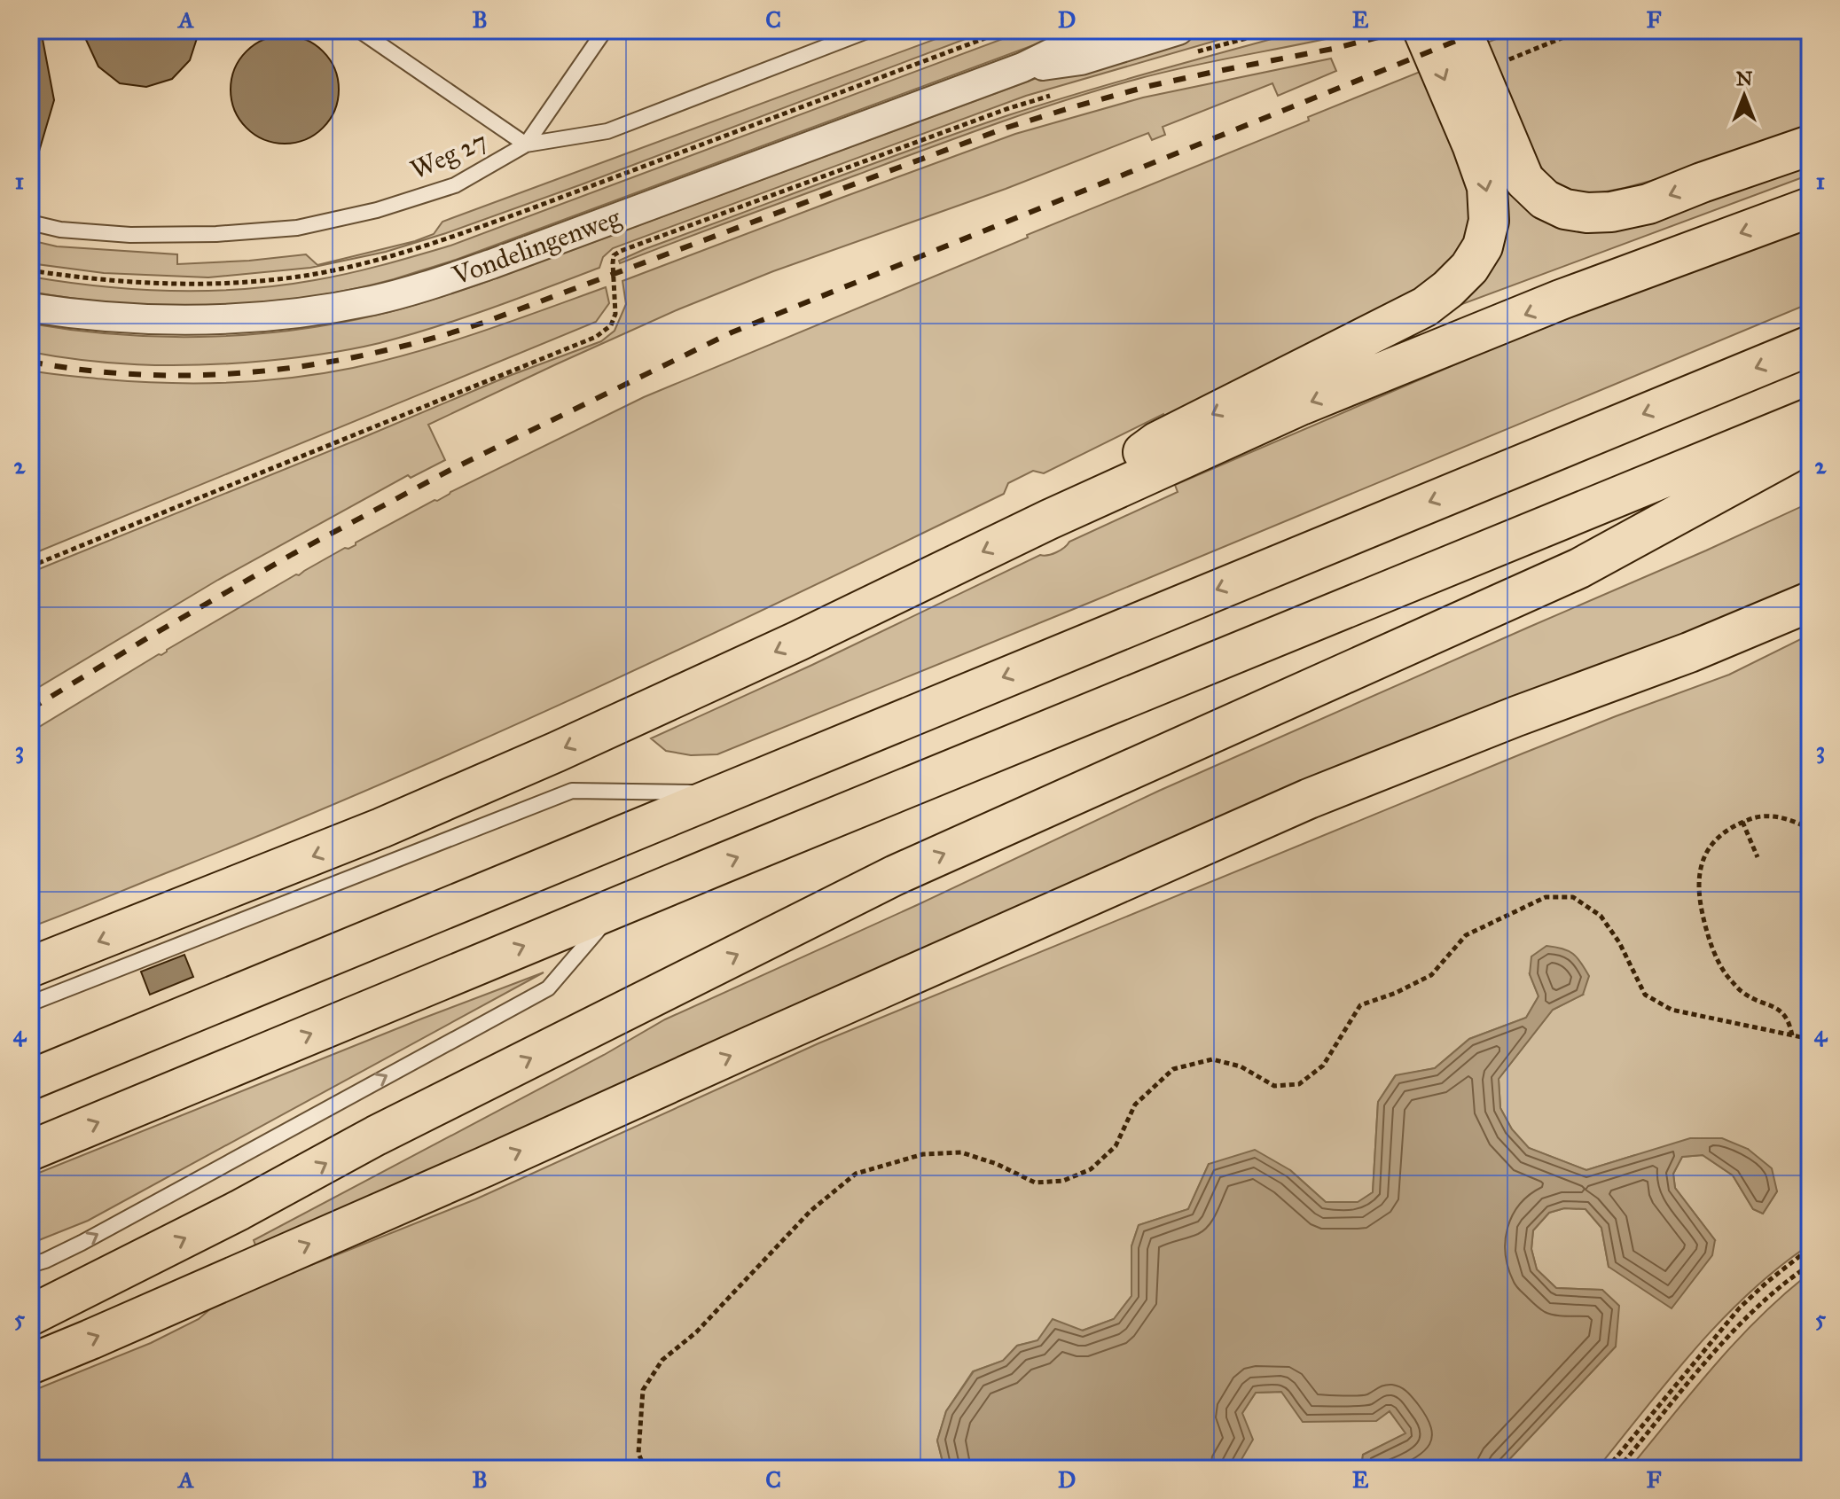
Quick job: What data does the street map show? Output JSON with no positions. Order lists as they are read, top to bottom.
{
  "streets": {
    "street": ["Vondelingenweg"],
    "lane": ["Weg 27"]
  },
  "north": "top",
  "grid": {
    "columns": [
      "A",
      "B",
      "C",
      "D",
      "E",
      "F"
    ],
    "rows": [
      "1",
      "2",
      "3",
      "4",
      "5"
    ]
  }
}
